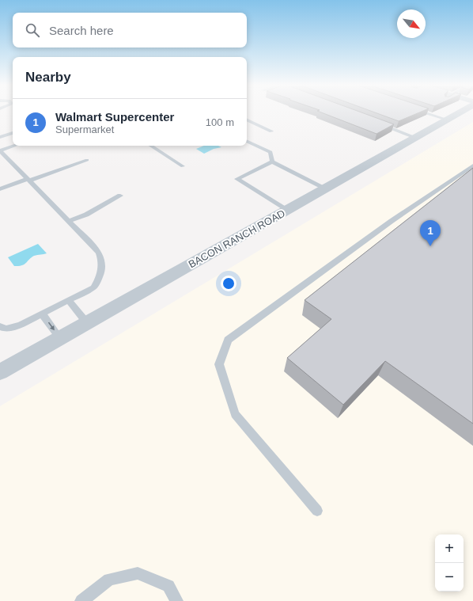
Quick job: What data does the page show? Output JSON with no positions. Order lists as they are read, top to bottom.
{
  "streets": {
    "street": ["BACON RANCH ROAD"]
  },
  "north": "bottom right",
  "page": {
    "search": "Search here",
    "heading": "Nearby",
    "list": [
      {
        "mark": "1",
        "name": "Walmart Supercenter",
        "note": "Supermarket",
        "value": "100 m"
      }
    ],
    "pins": "1",
    "map_buttons": ["+", "−"]
  }
}
